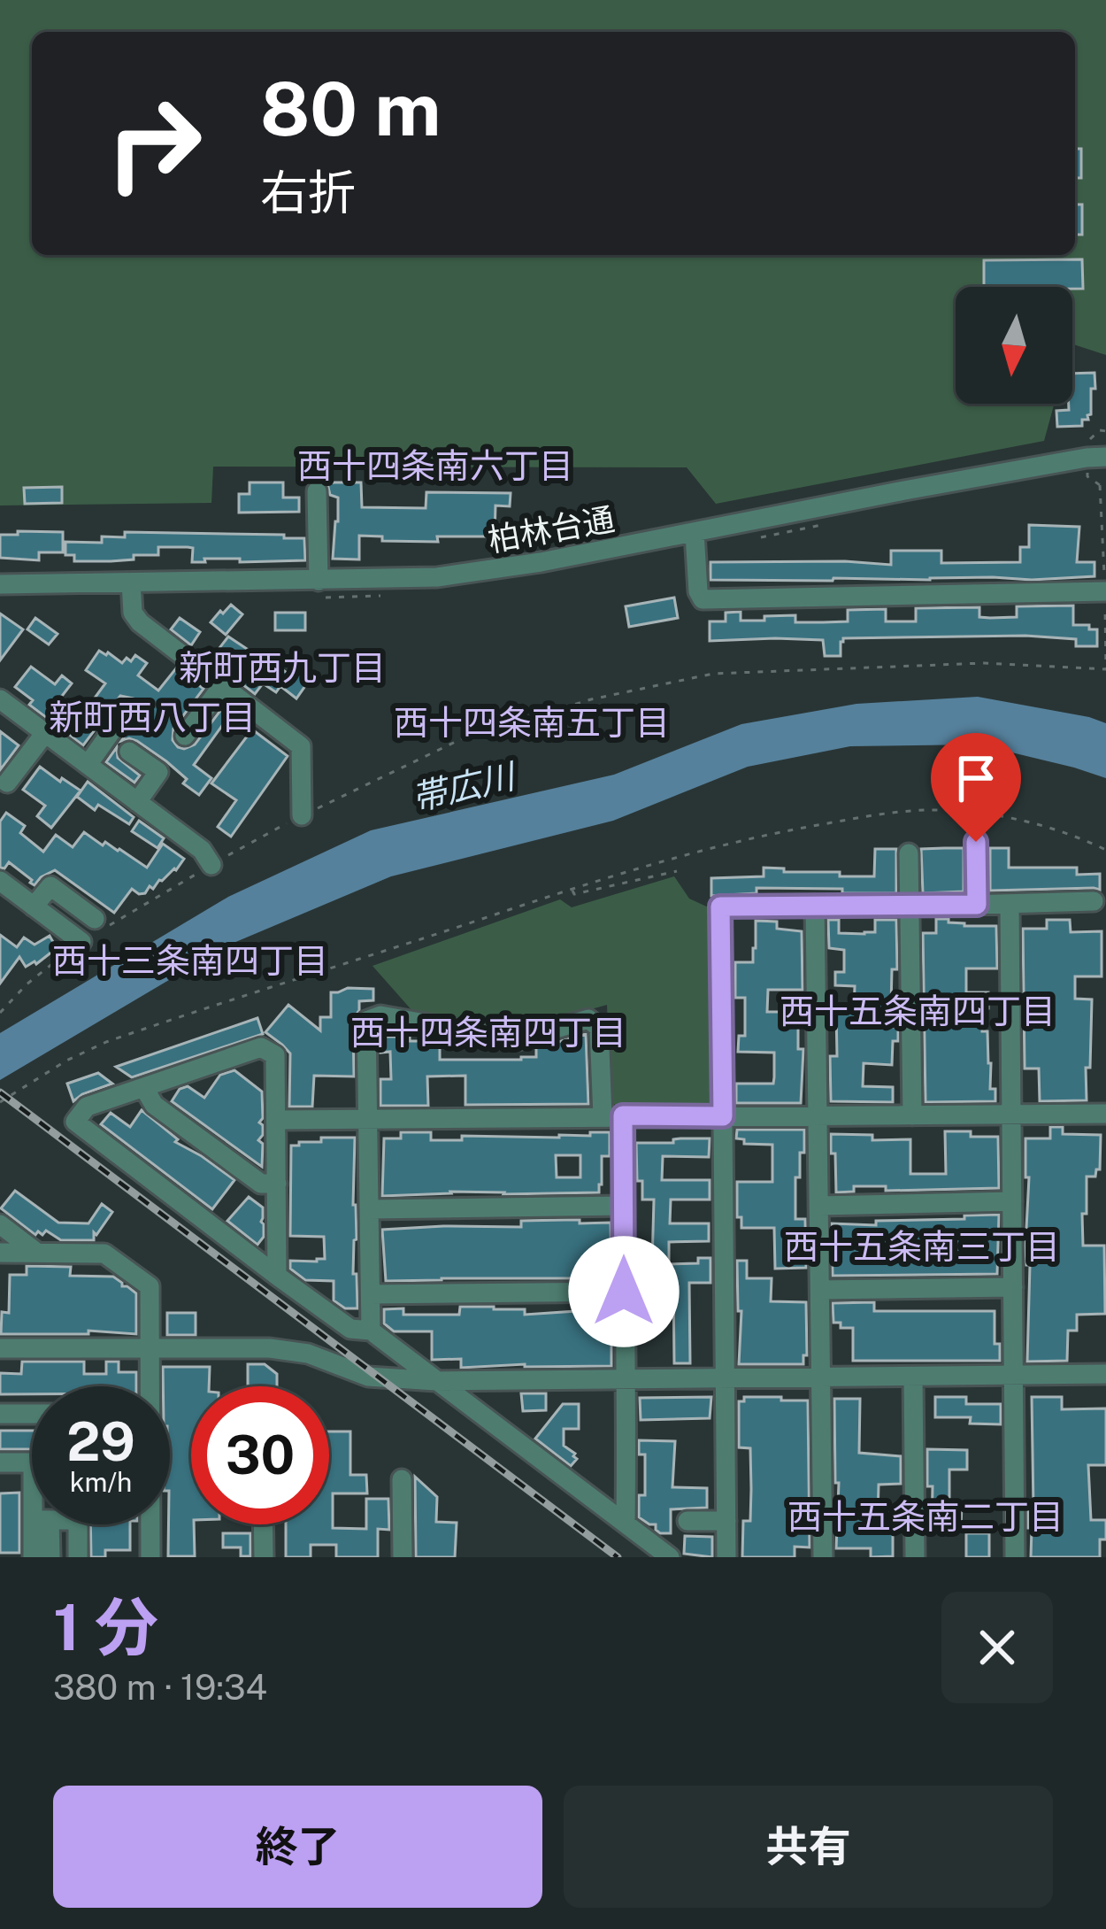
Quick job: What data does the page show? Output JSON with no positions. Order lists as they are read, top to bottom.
{
  "streets": {
    "street": ["柏林台通"]
  },
  "districts": [
    "西十四条南六丁目",
    "新町西九丁目",
    "新町西八丁目",
    "西十四条南五丁目",
    "西十三条南四丁目",
    "西十五条南四丁目",
    "西十四条南四丁目",
    "西十五条南三丁目",
    "西十五条南二丁目"
  ],
  "water": ["帯広川"],
  "north": "bottom",
  "page": {
    "turn": ["80 m", "右折"],
    "speed": "29 km/h",
    "limit": "30",
    "heading": ["1 分", "380 m · 19:34"],
    "buttons": ["終了", "共有"]
  }
}
